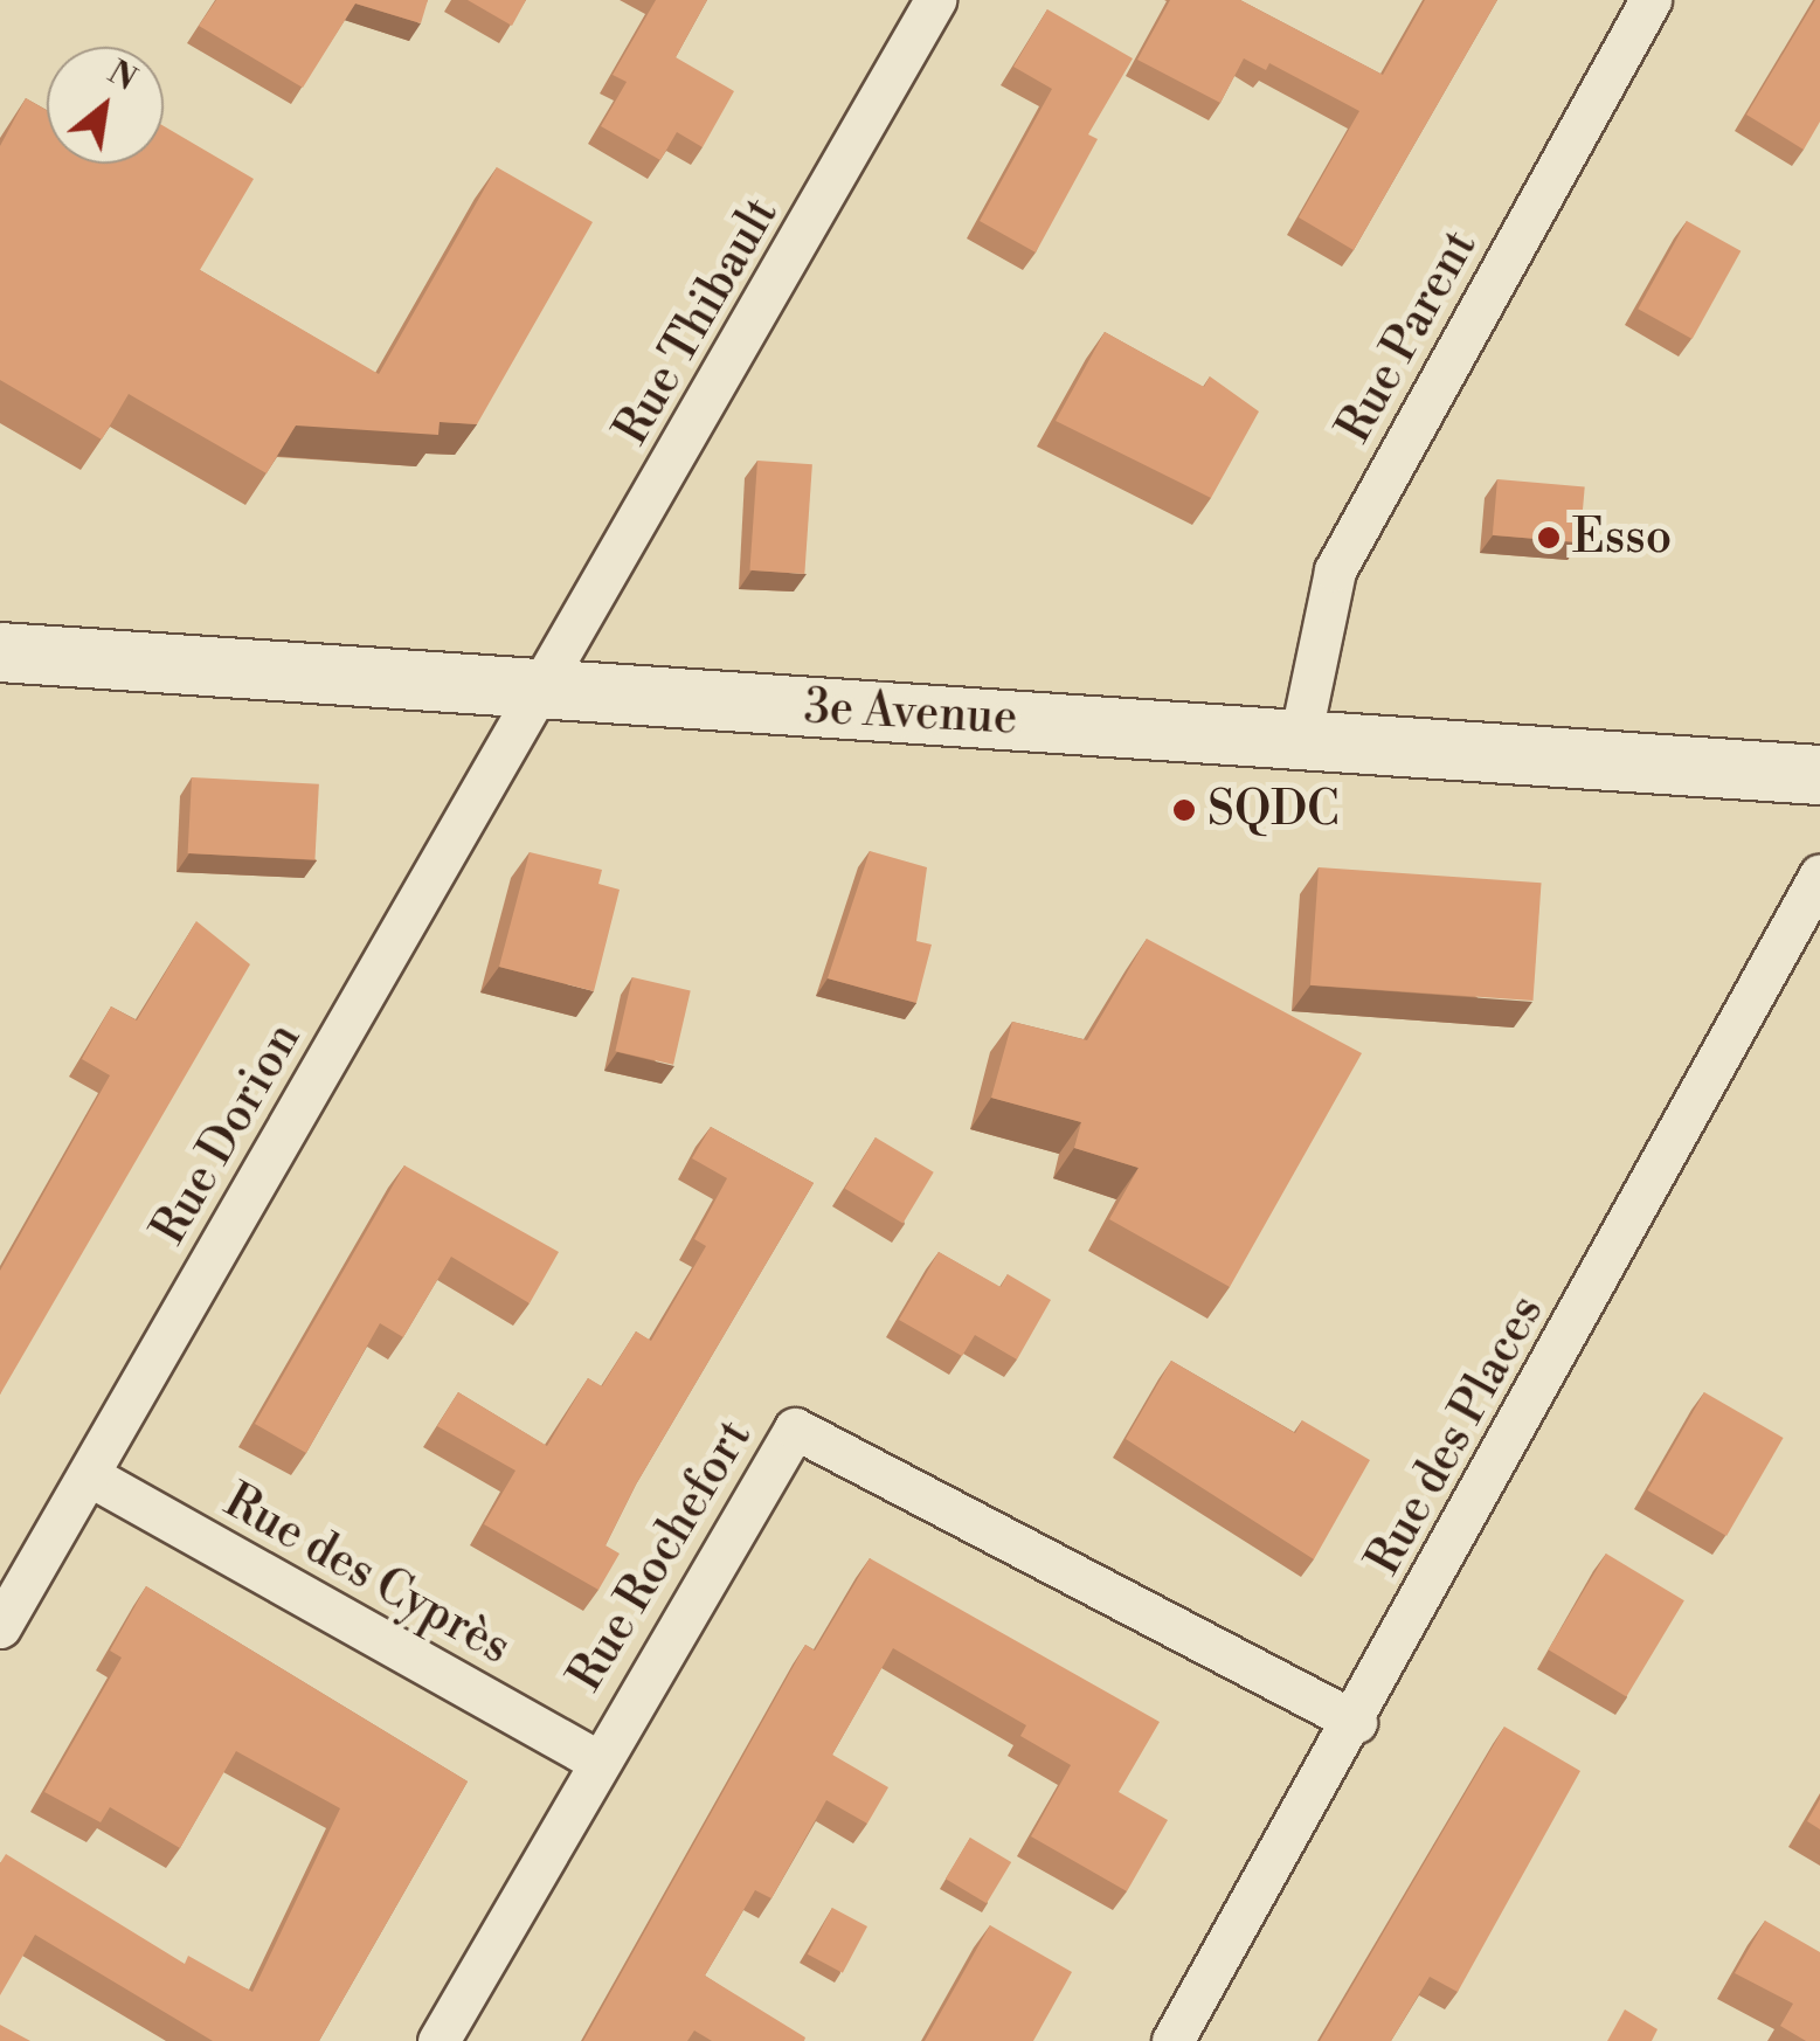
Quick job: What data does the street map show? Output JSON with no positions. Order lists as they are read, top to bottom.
{
  "streets": {
    "main road": ["3e Avenue"],
    "street": [
      "Rue Thibault",
      "Rue Parent",
      "Rue Dorion",
      "Rue des Places",
      "Rue Rochefort",
      "Rue des Cyprès"
    ]
  },
  "crossings": [
    ["Rue Thibault", "3e Avenue"],
    ["Rue Thibault", "Rue Dorion"],
    ["Rue Parent", "3e Avenue"],
    ["3e Avenue", "Rue Dorion"],
    ["Rue Dorion", "Rue des Cyprès"],
    ["Rue des Places", "Rue Rochefort"],
    ["Rue Rochefort", "Rue des Cyprès"]
  ],
  "places": ["Esso", "SQDC"],
  "north": "top right"
}
